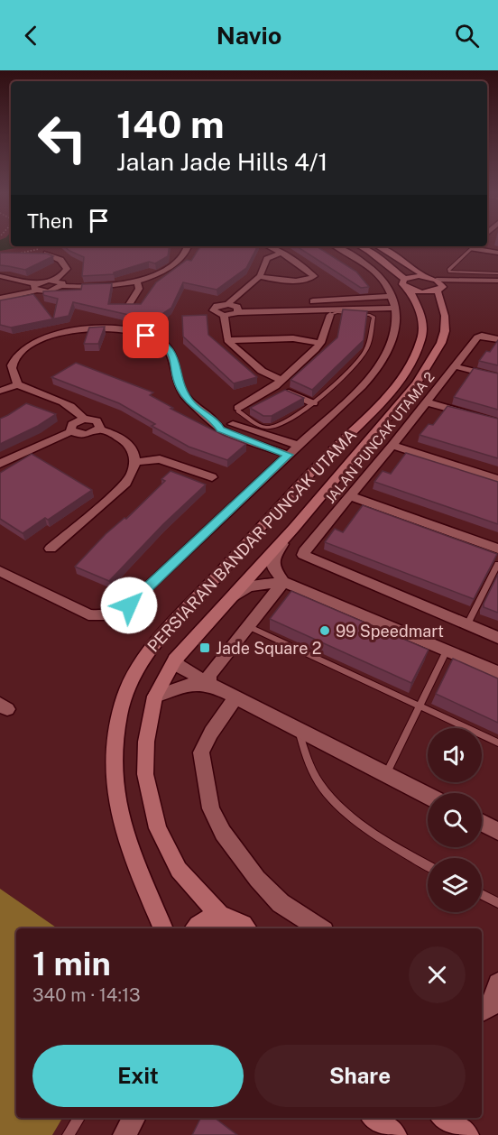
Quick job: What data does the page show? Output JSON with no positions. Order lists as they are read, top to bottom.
{
  "streets": {
    "street": ["JALAN PUNCAK UTAMA 2", "PERSIARAN BANDAR PUNCAK UTAMA"]
  },
  "places": {
    "other": ["99 Speedmart"],
    "transit": ["Jade Square 2"]
  },
  "page": {
    "header": "Navio",
    "turn": ["140 m", "Jalan Jade Hills 4/1"],
    "then": "Then",
    "heading": ["1 min", "340 m · 14:13"],
    "buttons": ["Exit", "Share"]
  }
}
